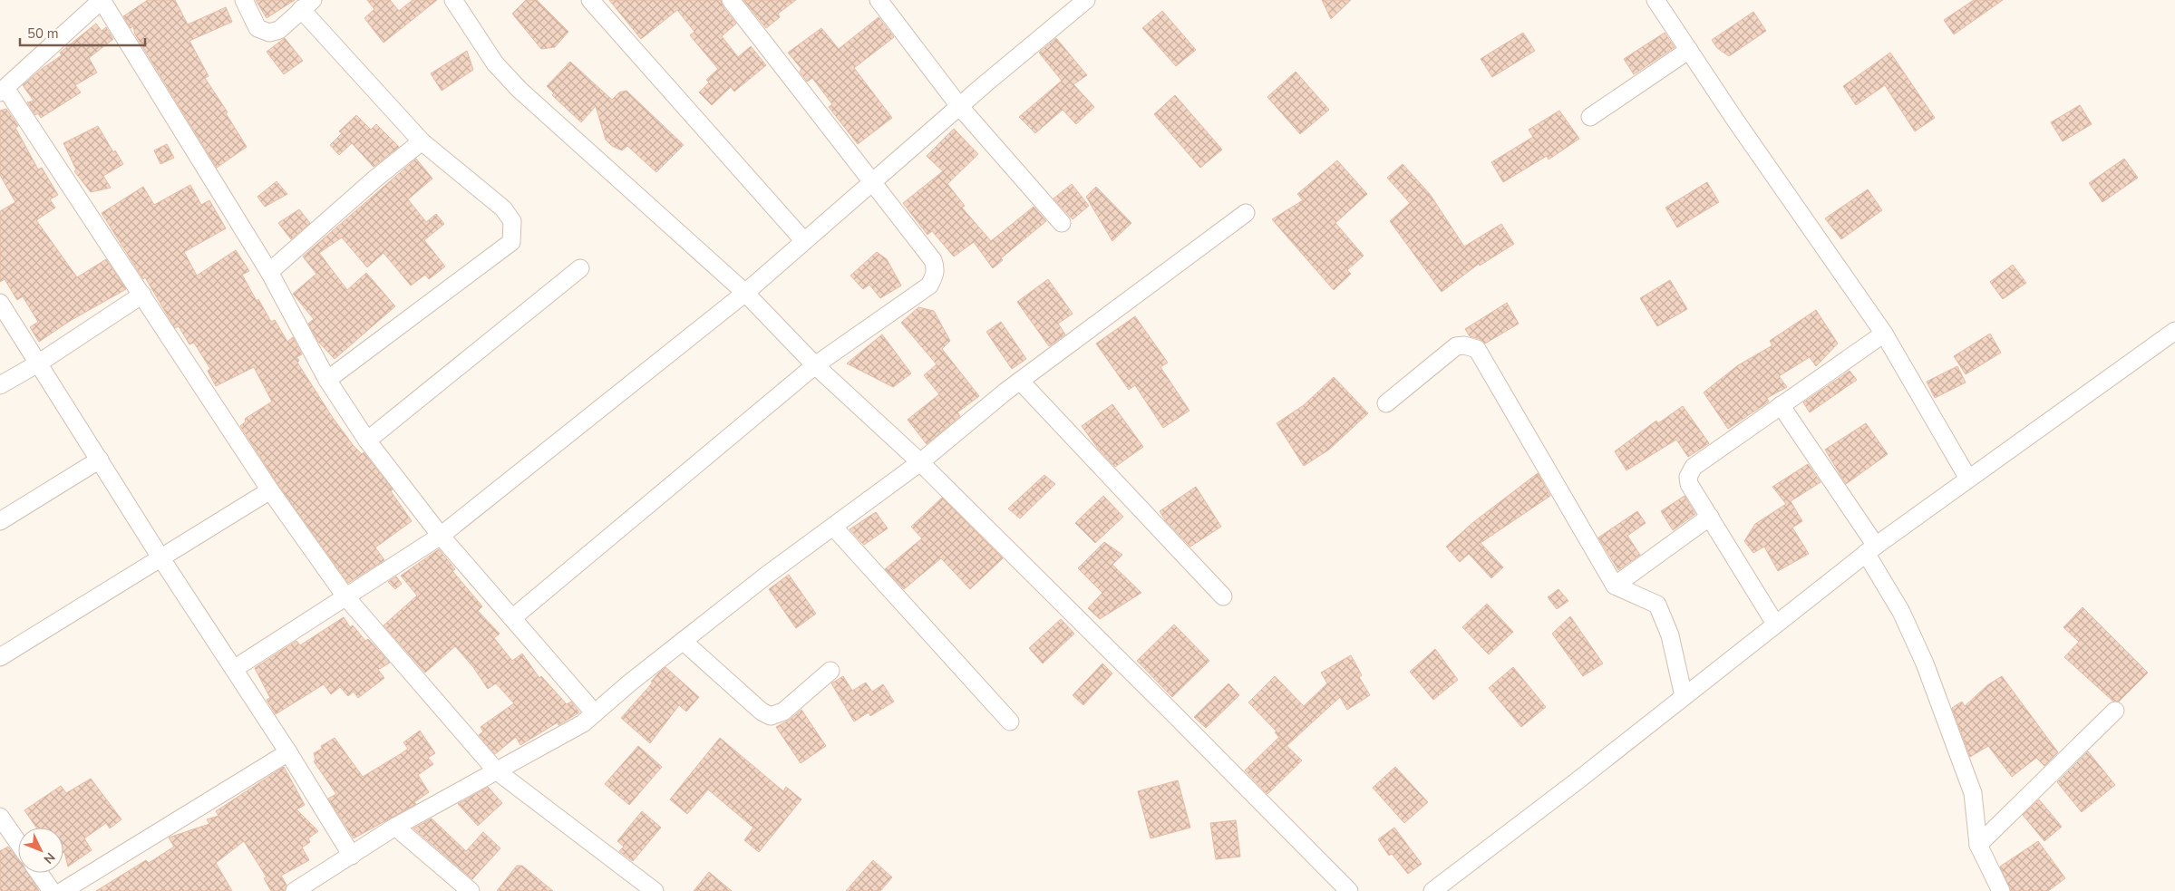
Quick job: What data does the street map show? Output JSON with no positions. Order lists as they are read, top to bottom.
{
  "scale_bar": "50 m",
  "north": "bottom right"
}
